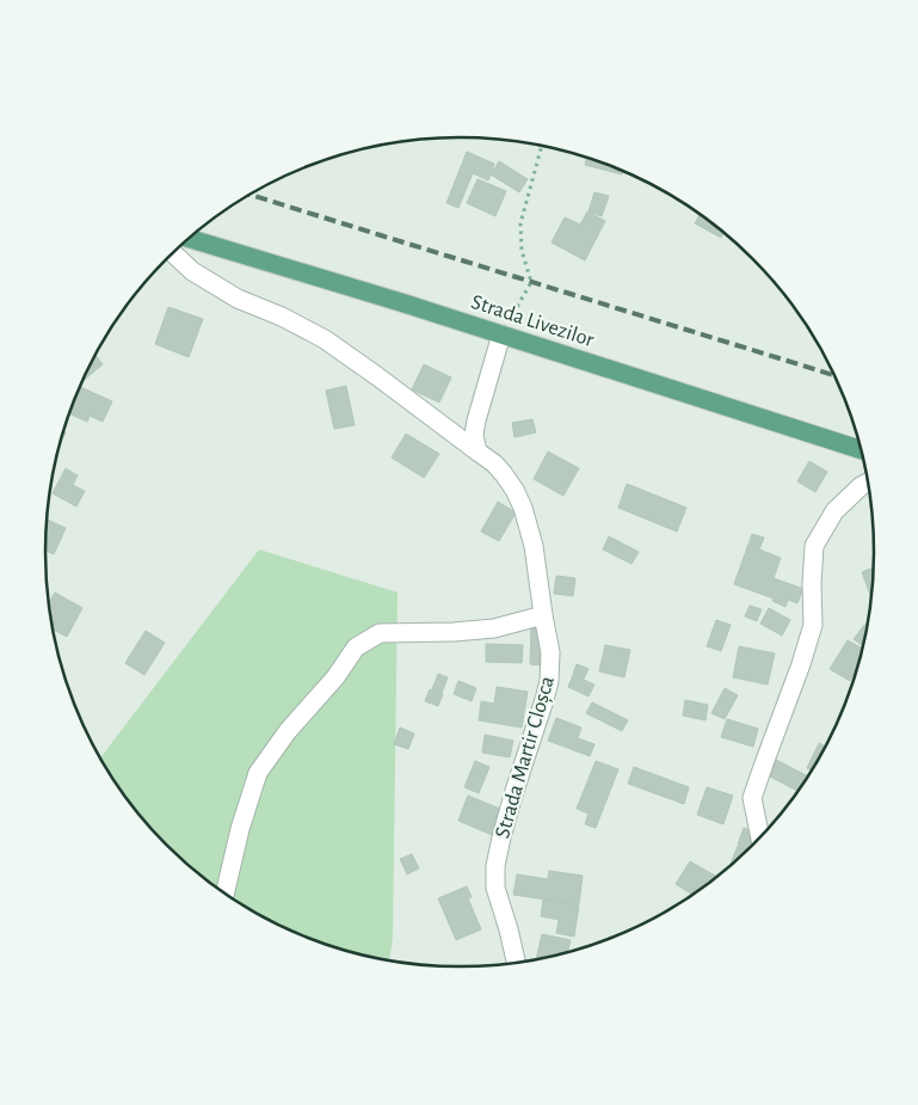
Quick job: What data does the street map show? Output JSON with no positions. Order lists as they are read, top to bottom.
{
  "streets": {
    "main road": ["Strada Livezilor"],
    "street": ["Strada Martir Cloșca"]
  }
}
